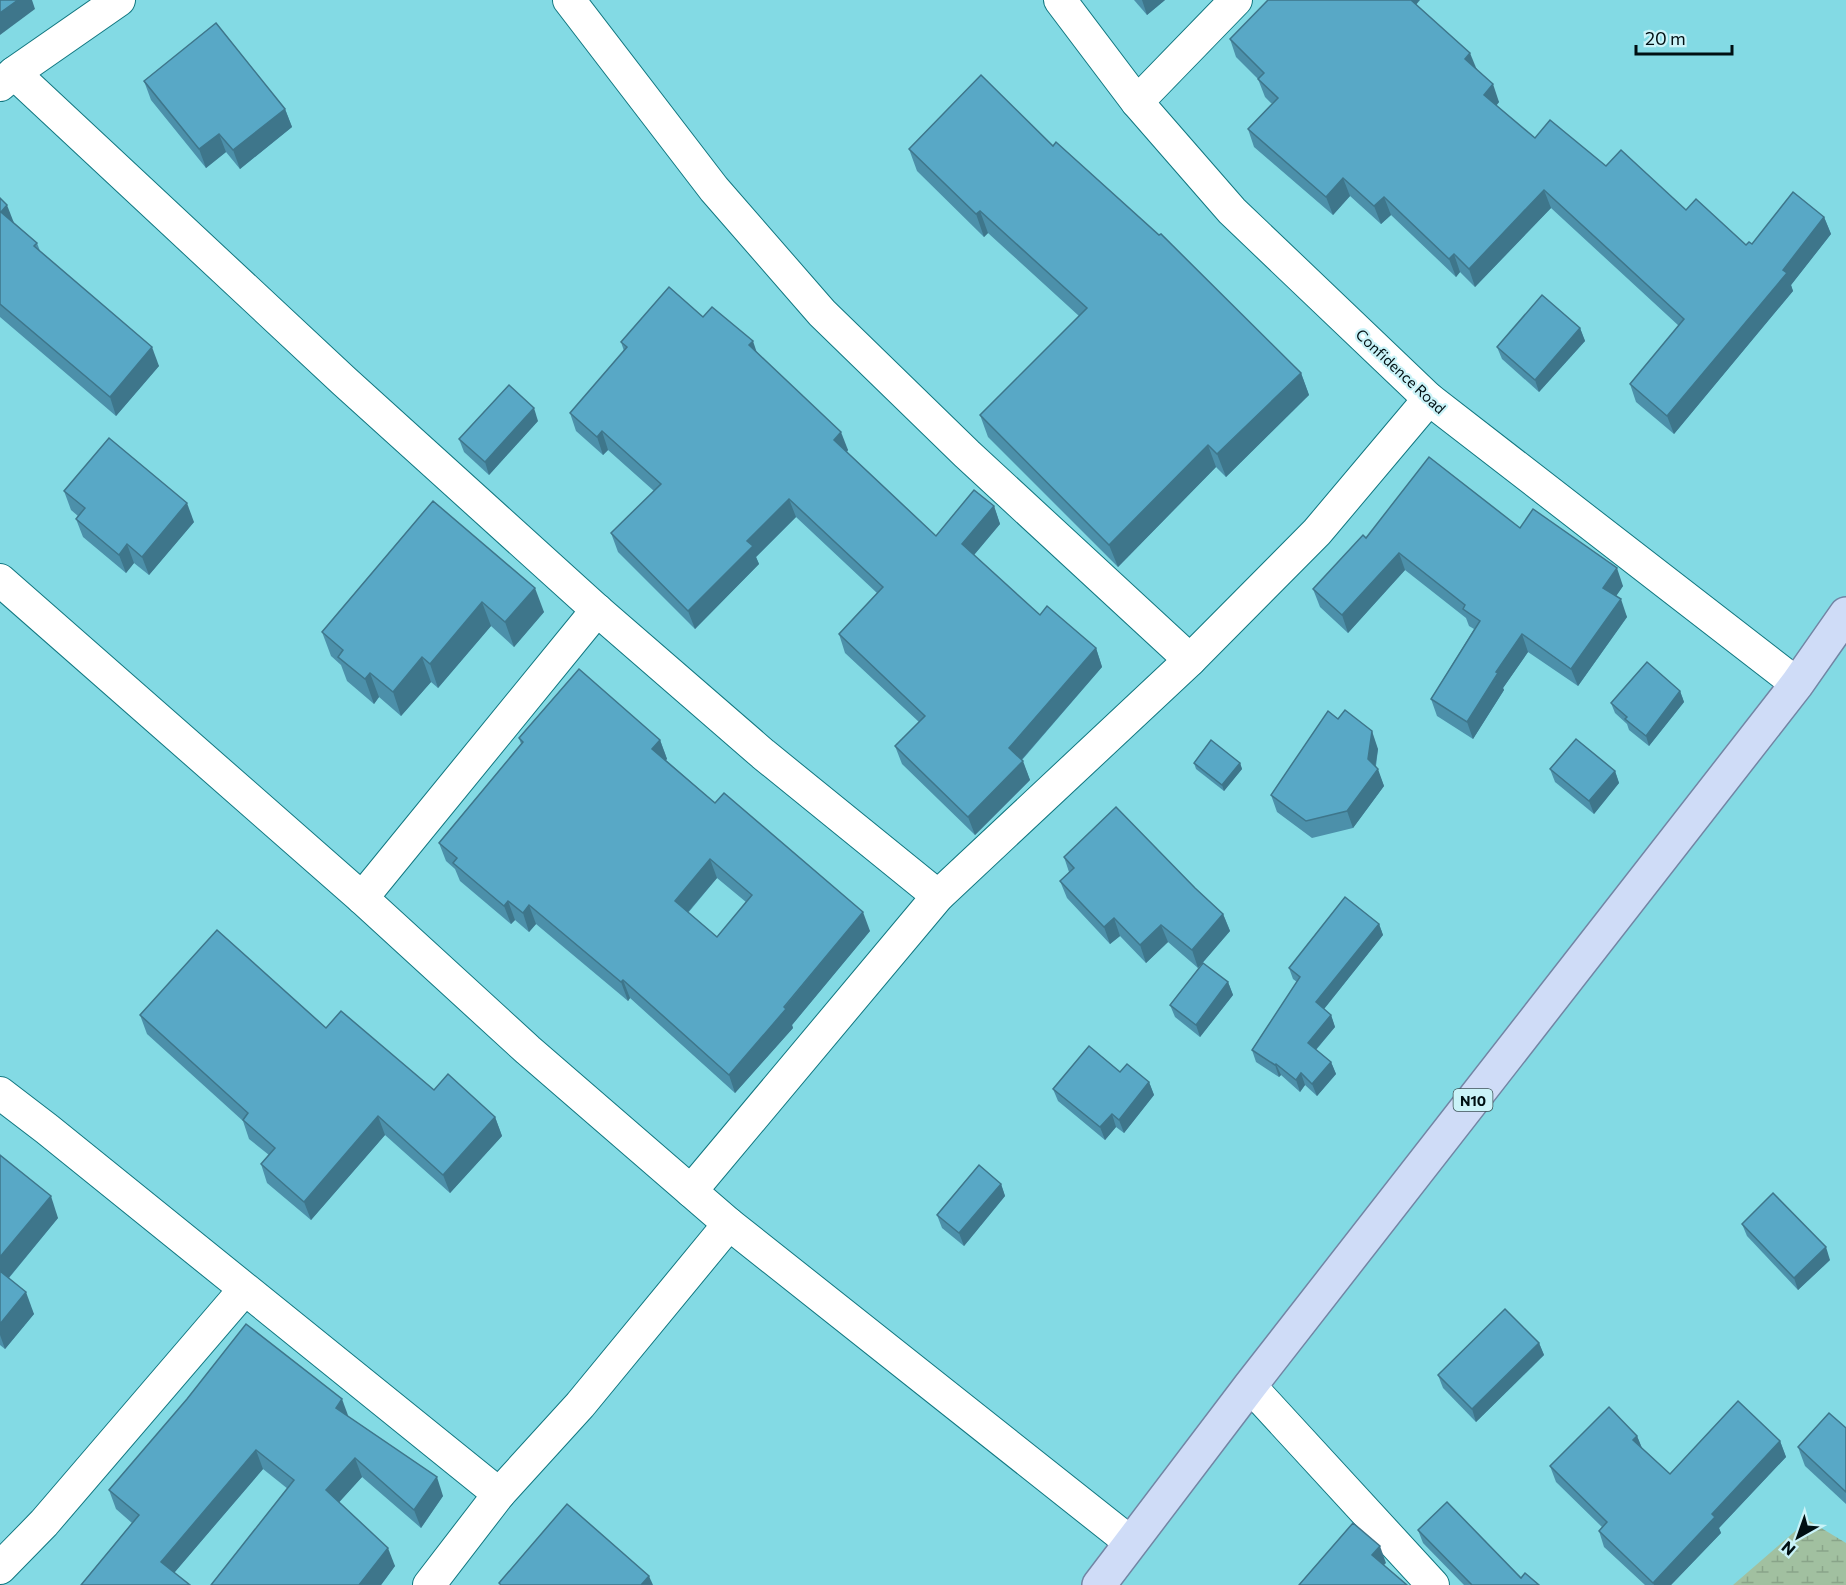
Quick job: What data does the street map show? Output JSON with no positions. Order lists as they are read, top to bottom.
{
  "streets": {
    "main road": ["N10"],
    "street": ["Confidence Road"]
  },
  "crossings": [
    ["Confidence Road", "N10"]
  ],
  "scale_bar": "20 m",
  "north": "bottom left"
}
